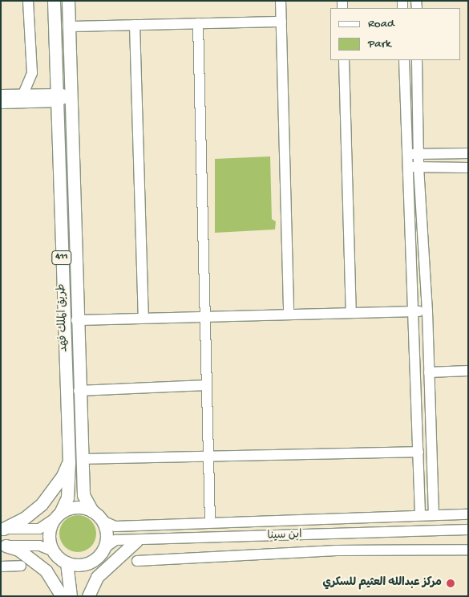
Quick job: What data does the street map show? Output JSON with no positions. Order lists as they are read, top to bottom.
{
  "streets": {
    "main road": ["411", "طريق الملك فهد"],
    "street": ["ابن سينا"]
  },
  "crossings": [
    ["411", "طريق الملك فهد"],
    ["411", "ابن سينا"],
    ["طريق الملك فهد", "ابن سينا"]
  ],
  "places": ["مركز عبدالله العثيم للسكري"],
  "legend": ["Road", "Park"]
}
